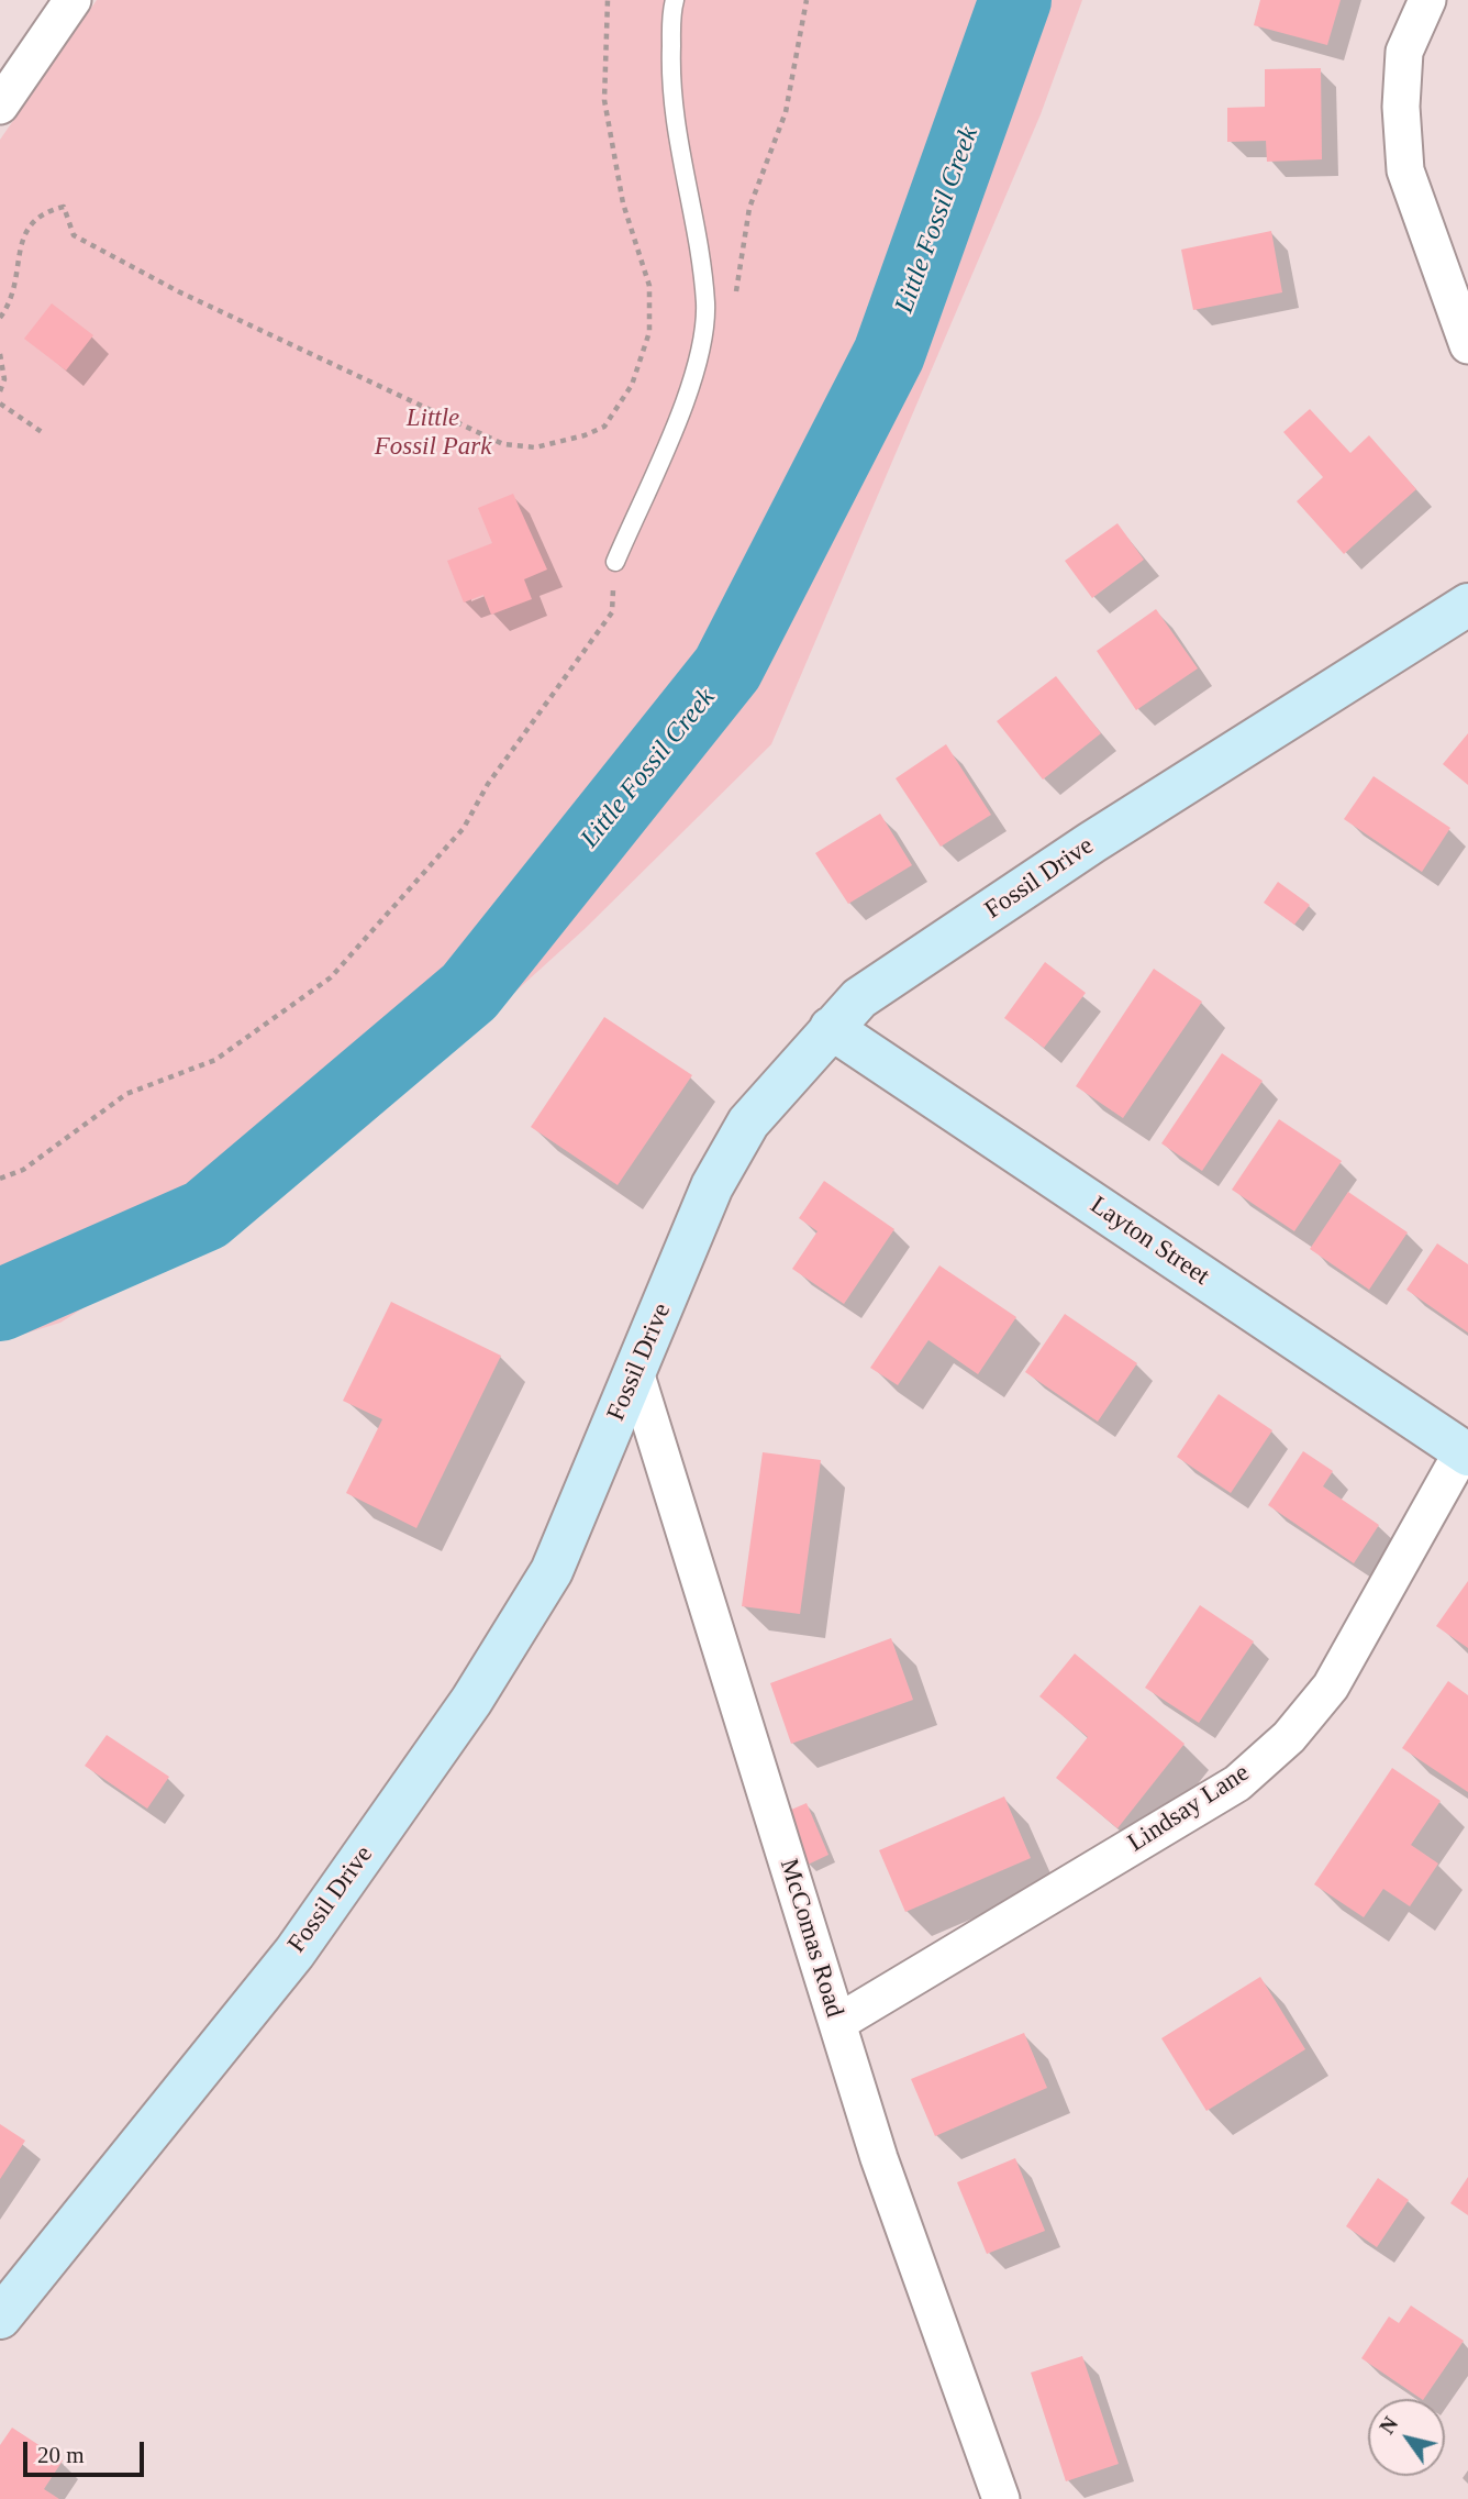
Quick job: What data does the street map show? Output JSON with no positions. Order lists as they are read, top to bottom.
{
  "streets": {
    "street": [
      "Fossil Drive",
      "Layton Street",
      "Lindsay Lane",
      "McComas Road"
    ]
  },
  "crossings": [
    ["Fossil Drive", "Layton Street"],
    ["Fossil Drive", "McComas Road"],
    ["Layton Street", "Lindsay Lane"],
    ["Lindsay Lane", "McComas Road"]
  ],
  "water": ["Little Fossil Creek"],
  "parks": ["Little Fossil Park"],
  "scale_bar": "20 m",
  "north": "top left"
}
